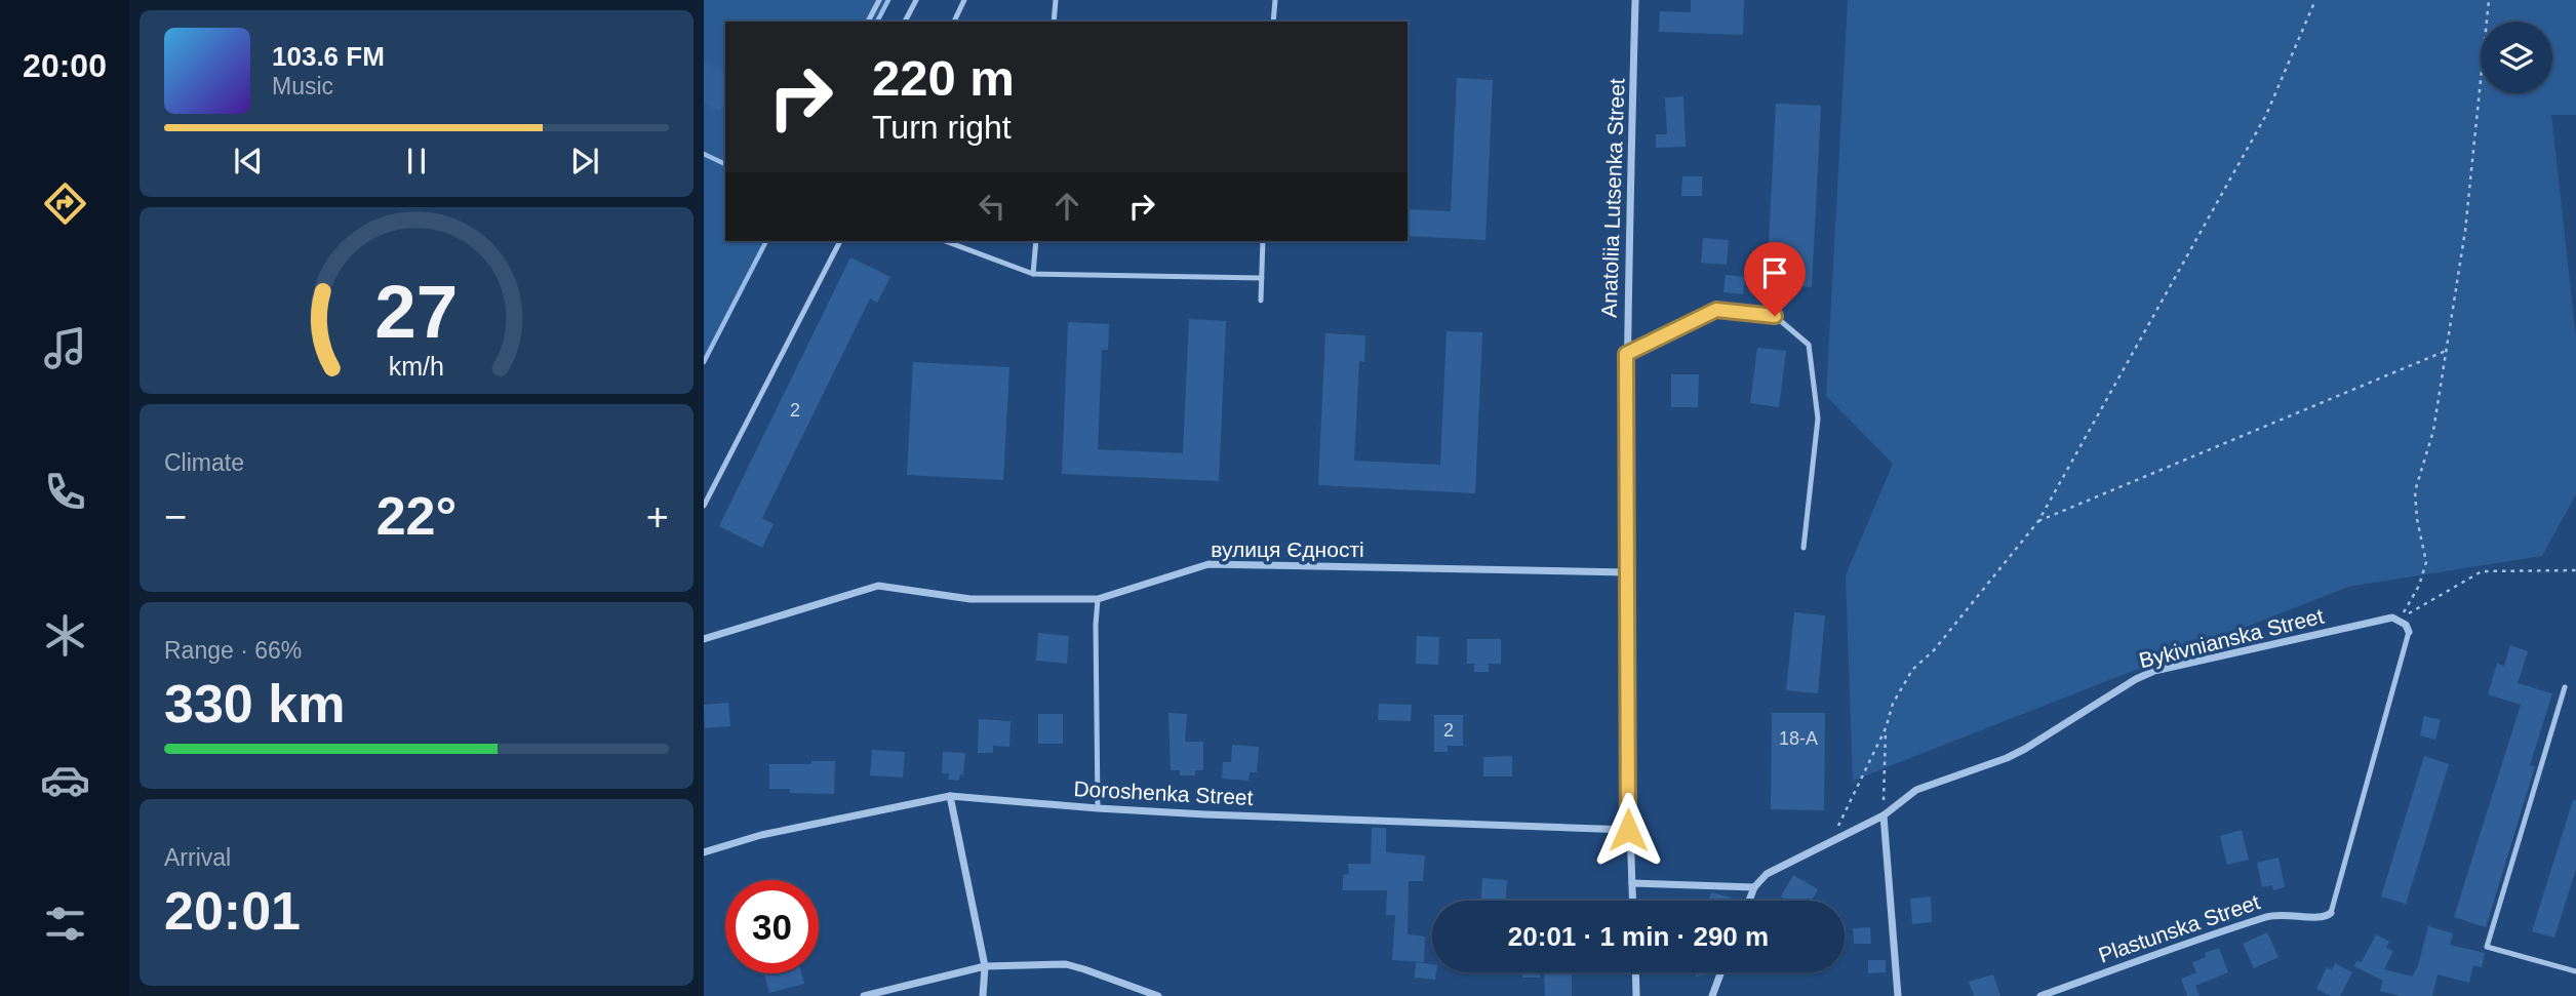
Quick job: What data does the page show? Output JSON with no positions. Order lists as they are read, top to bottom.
{
  "streets": {
    "street": [
      "Anatoliia Lutsenka Street",
      "вулиця Єдності",
      "Bykivnianska Street",
      "Doroshenka Street",
      "Plastunska Street"
    ]
  },
  "crossings": [
    ["Anatoliia Lutsenka Street", "вулиця Єдності"],
    ["Anatoliia Lutsenka Street", "Doroshenka Street"]
  ],
  "house_numbers": ["2", "2", "18-А"],
  "page": {
    "tabs": "20:00",
    "turn": ["220 m", "Turn right"],
    "song": ["103.6 FM", "Music"],
    "tile": [
      "Climate",
      ["Range · 66%", "330 km"],
      ["Arrival", "20:01"]
    ],
    "heat": ["−", "22°", "+"],
    "limit": "30",
    "trip": "20:01 · 1 min · 290 m",
    "gauge": ["27", "km/h"]
  }
}
